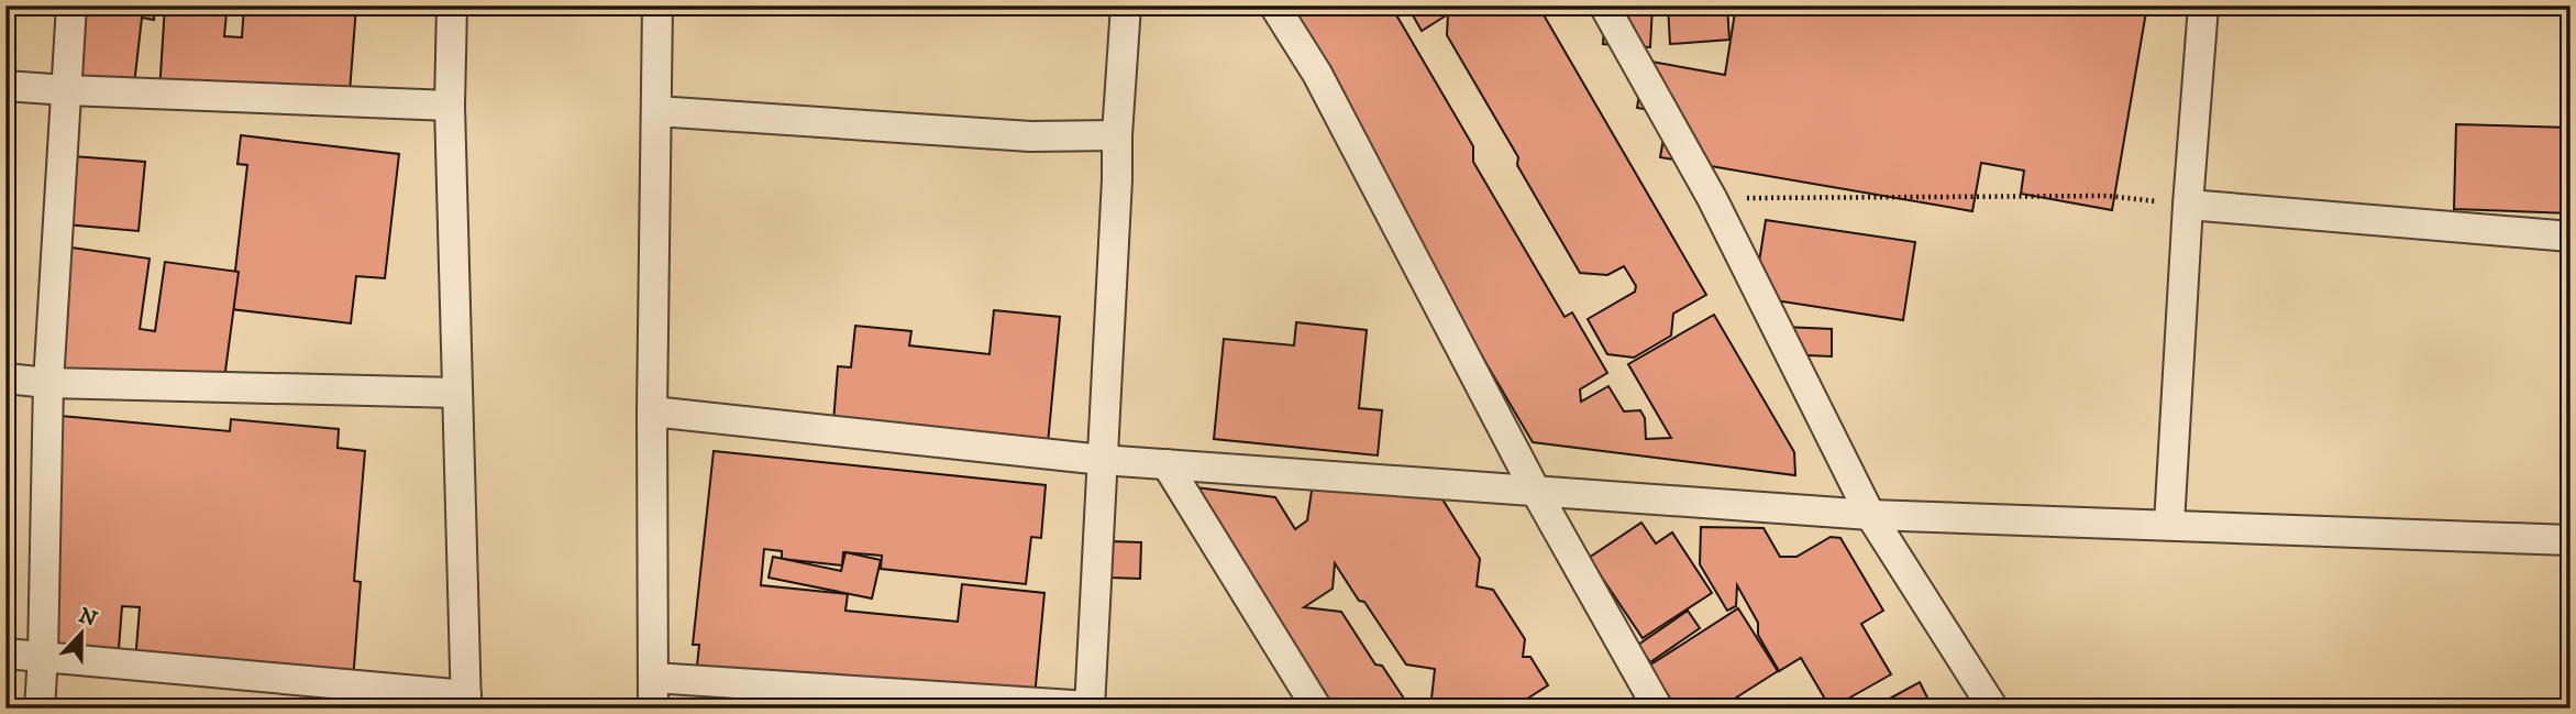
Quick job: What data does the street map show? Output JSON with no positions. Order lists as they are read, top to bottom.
{
  "north": "top"
}
